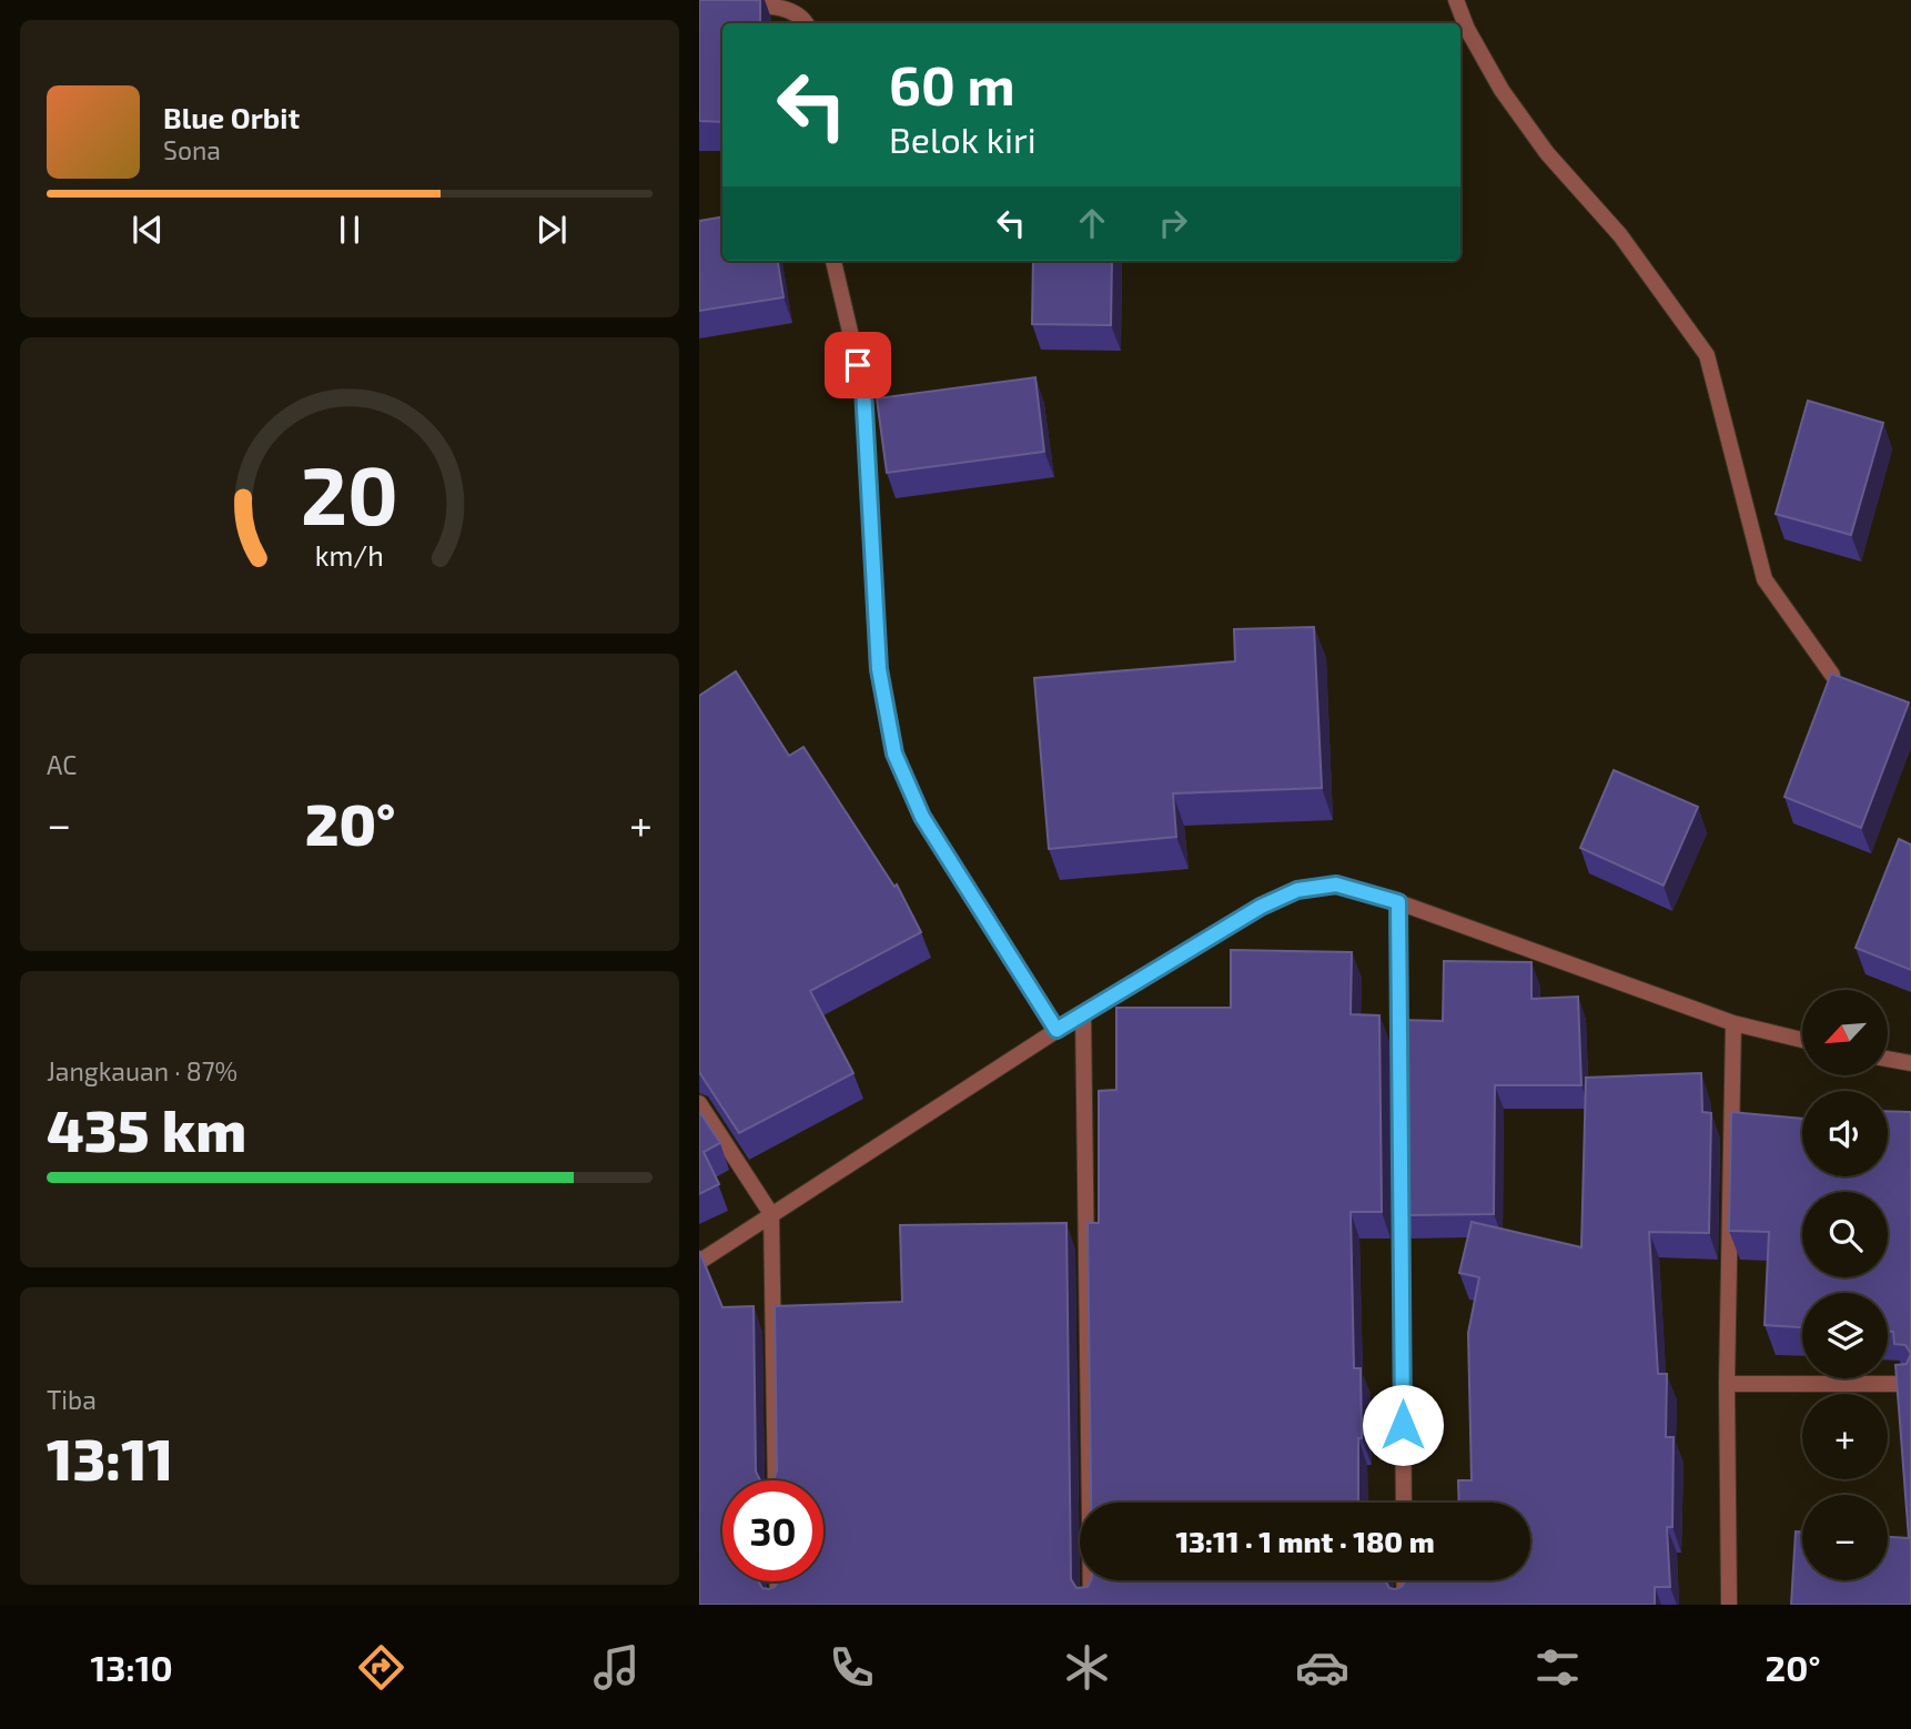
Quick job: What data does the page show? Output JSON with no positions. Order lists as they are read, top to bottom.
{
  "north": "bottom left",
  "page": {
    "turn": ["60 m", "Belok kiri"],
    "song": ["Blue Orbit", "Sona"],
    "tile": [
      "AC",
      ["Jangkauan · 87%", "435 km"],
      ["Tiba", "13:11"]
    ],
    "heat": ["−", "20°", "+"],
    "map_buttons": ["+", "−"],
    "limit": "30",
    "trip": "13:11 · 1 mnt · 180 m",
    "tabs": ["13:10", "20°"],
    "gauge": ["20", "km/h"]
  }
}
